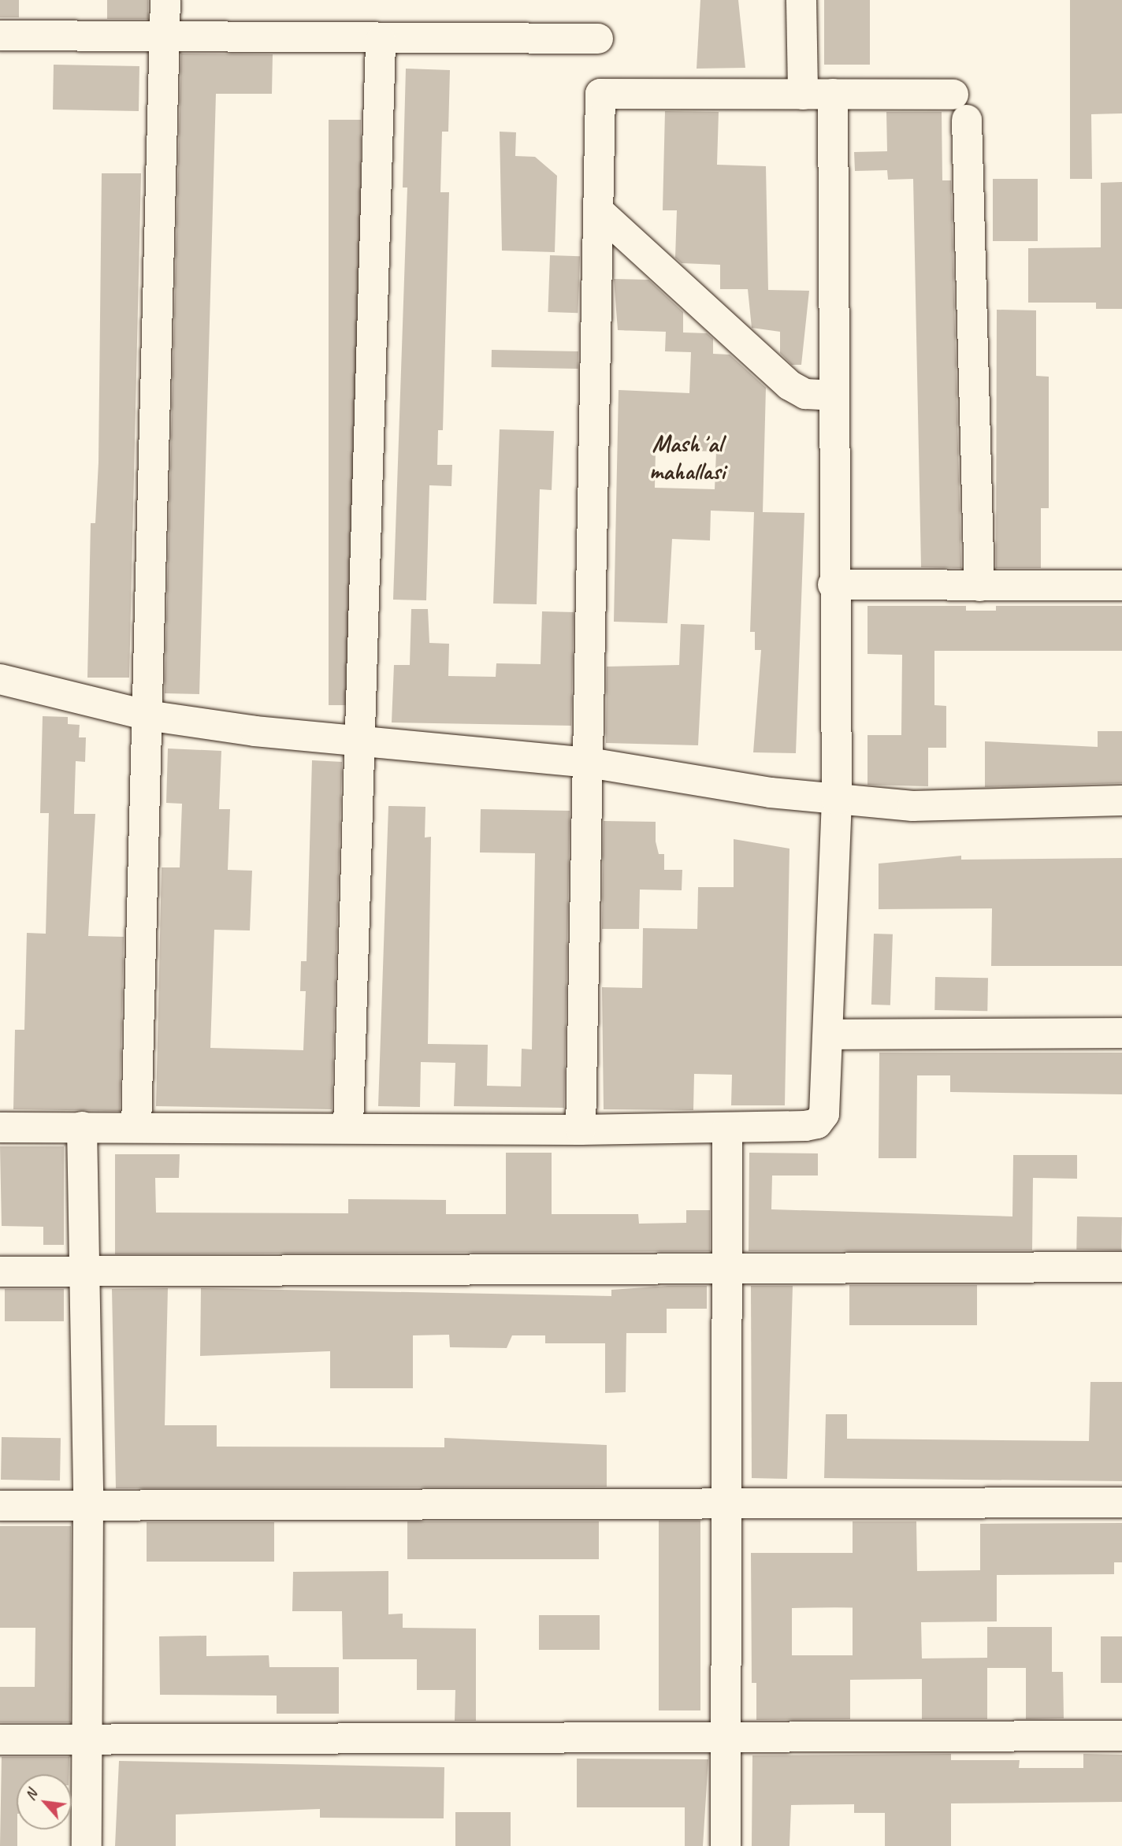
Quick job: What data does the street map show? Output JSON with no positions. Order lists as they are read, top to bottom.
{
  "districts": ["Mashʼal mahallasi"],
  "north": "top left"
}
